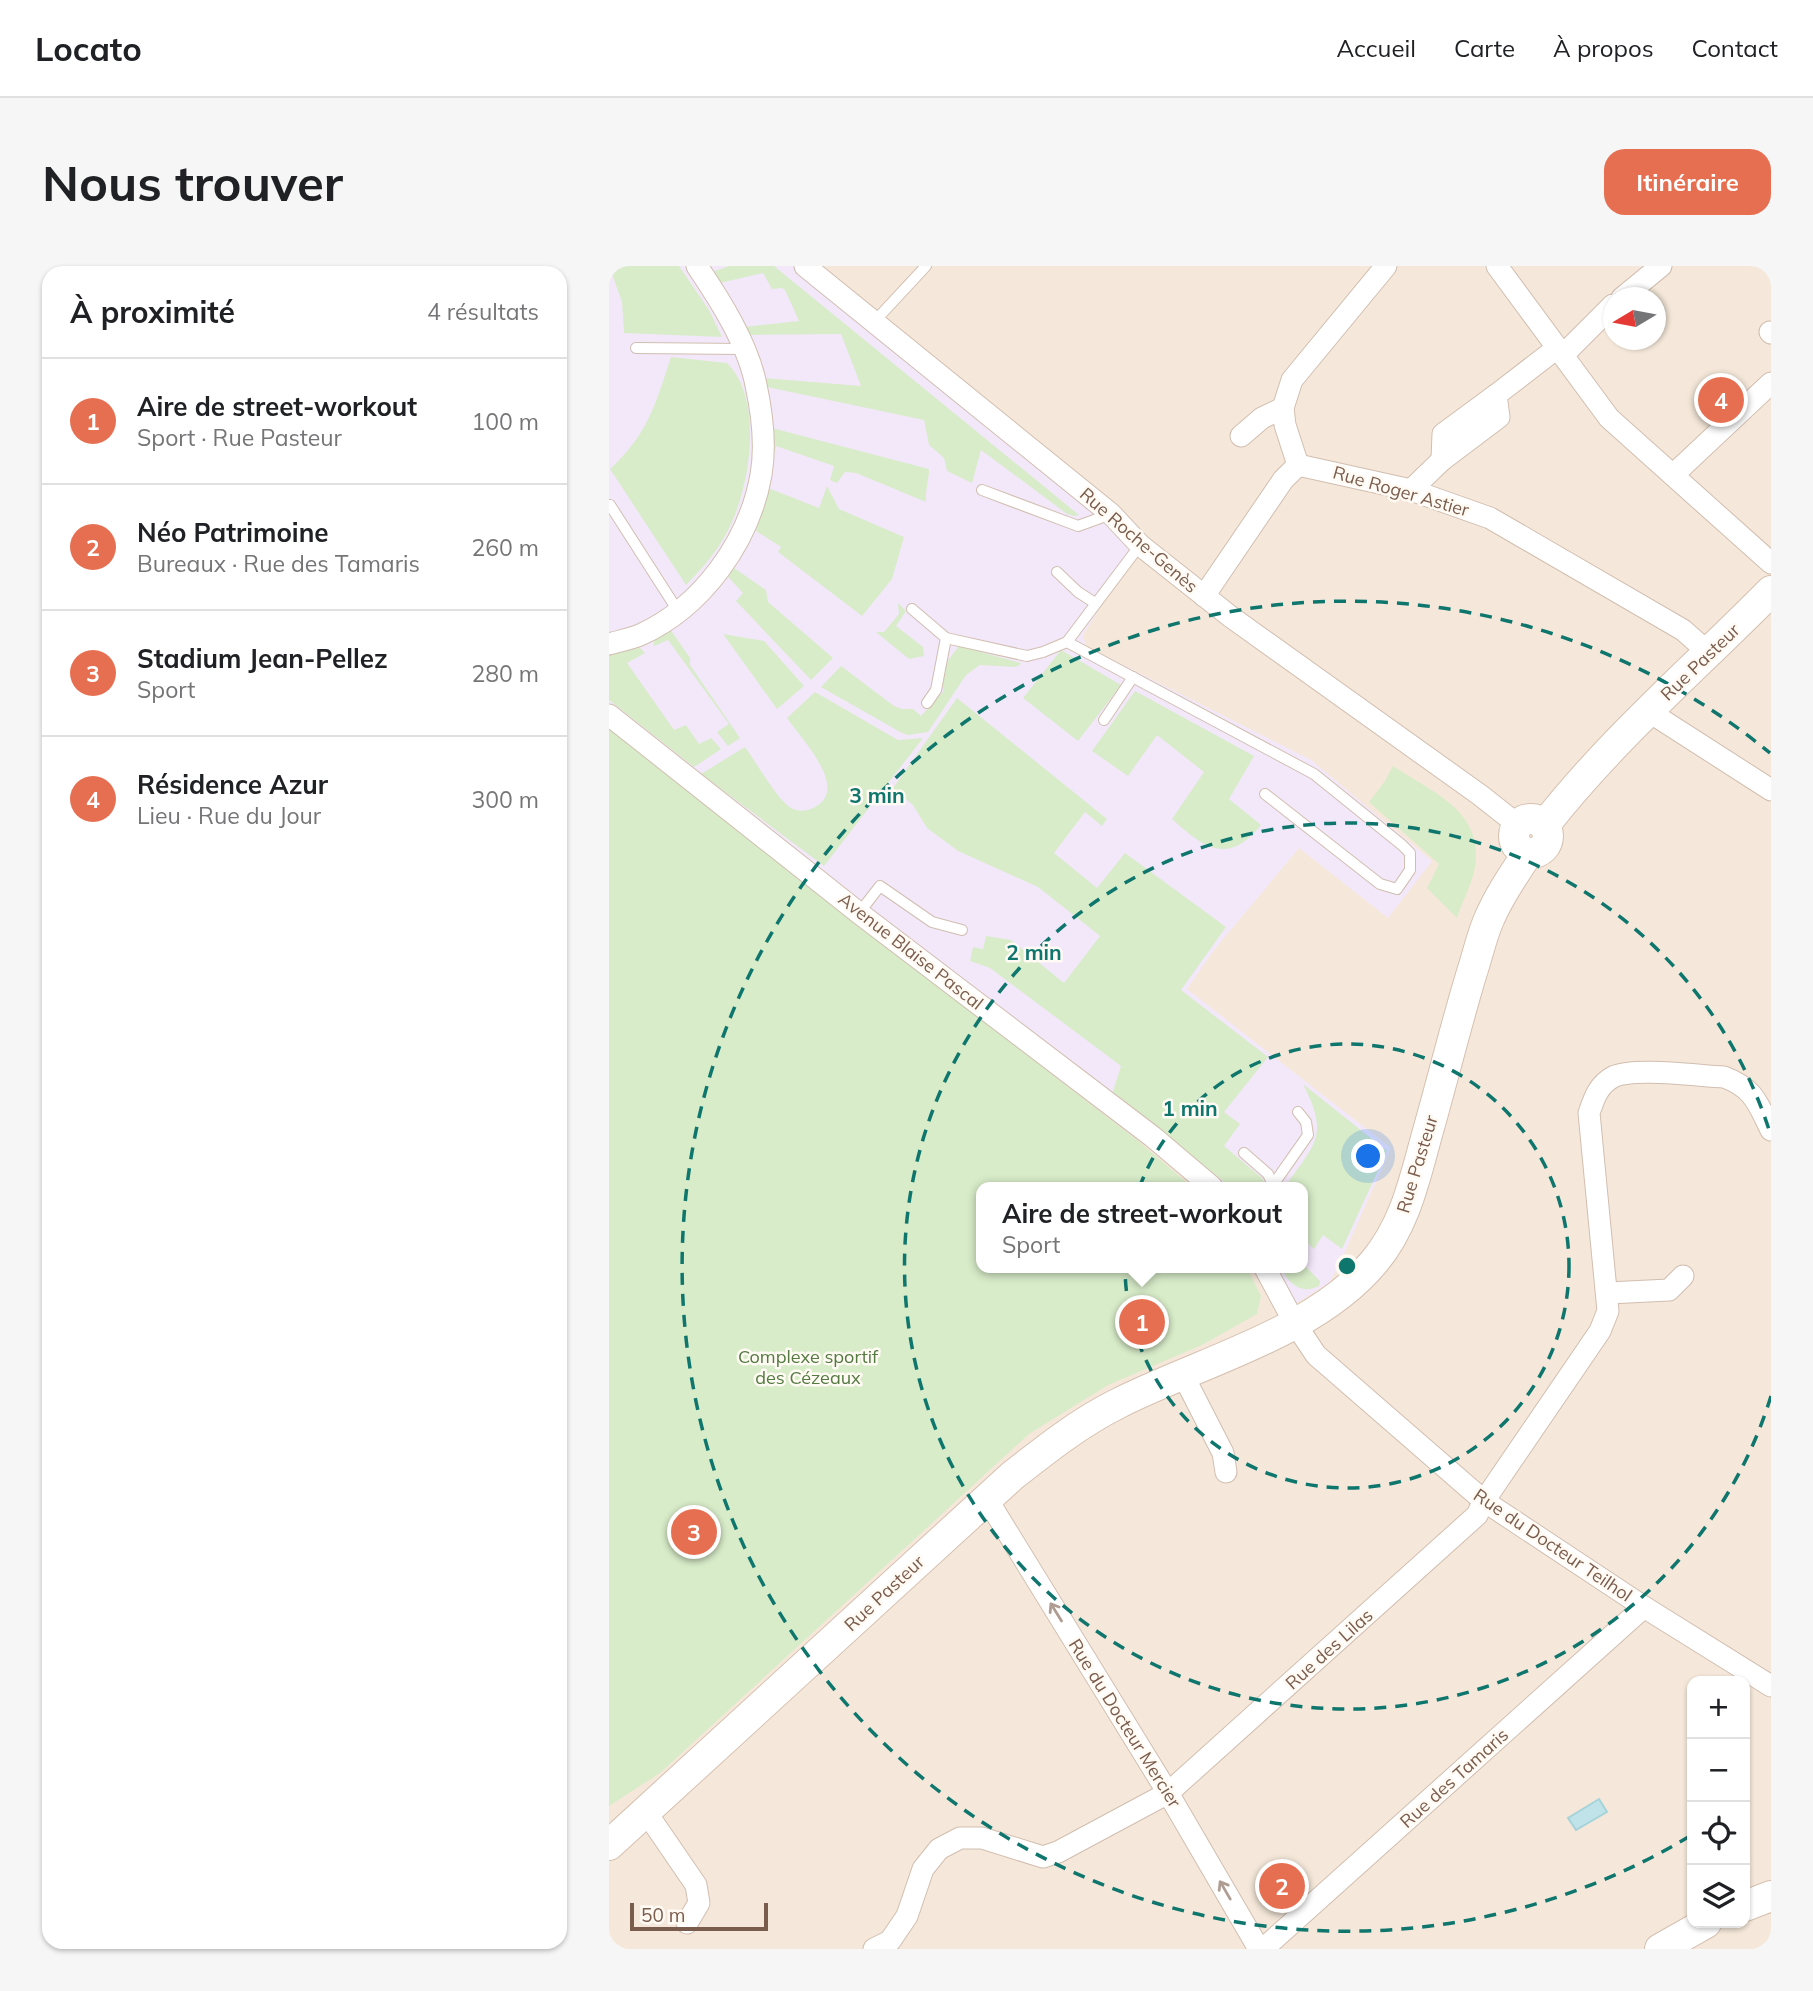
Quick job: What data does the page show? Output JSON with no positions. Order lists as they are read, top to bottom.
{
  "streets": {
    "main road": ["Rue Pasteur"],
    "street": [
      "Rue Roger Astier",
      "Rue Roche-Genès",
      "Avenue Blaise Pascal",
      "Rue du Docteur Teilhol",
      "Rue des Lilas",
      "Rue du Docteur Mercier",
      "Rue des Tamaris"
    ]
  },
  "crossings": [
    ["Rue Roger Astier", "Rue Pasteur"],
    ["Rue Roche-Genès", "Rue Pasteur"],
    ["Rue Pasteur", "Rue du Docteur Teilhol"],
    ["Rue Pasteur", "Rue du Docteur Mercier"],
    ["Rue du Docteur Teilhol", "Rue des Lilas"],
    ["Rue du Docteur Teilhol", "Rue des Tamaris"],
    ["Rue des Lilas", "Rue du Docteur Mercier"],
    ["Rue du Docteur Mercier", "Rue des Tamaris"]
  ],
  "one_way": ["Rue du Docteur Mercier"],
  "parks": ["Complexe sportif des Cézeaux"],
  "scale_bar": "50 m",
  "north": "left",
  "page": {
    "header": "Locato",
    "nav": [
      "Accueil",
      "Carte",
      "À propos",
      "Contact"
    ],
    "buttons": "Itinéraire",
    "title": "Nous trouver",
    "heading": ["À proximité", "4 résultats"],
    "list": [
      {
        "mark": "1",
        "name": "Aire de street-workout",
        "note": "Sport · Rue Pasteur",
        "value": "100 m"
      },
      {
        "mark": "2",
        "name": "Néo Patrimoine",
        "note": "Bureaux · Rue des Tamaris",
        "value": "260 m"
      },
      {
        "mark": "3",
        "name": "Stadium Jean-Pellez",
        "note": "Sport",
        "value": "280 m"
      },
      {
        "mark": "4",
        "name": "Résidence Azur",
        "note": "Lieu · Rue du Jour",
        "value": "300 m"
      }
    ],
    "pins": [
      "4",
      "1",
      "3",
      "2"
    ],
    "popup": ["Aire de street-workout", "Sport"],
    "map_buttons": ["+", "−"],
    "scale": "50 m"
  },
  "rings": ["3 min", "2 min", "1 min"]
}
